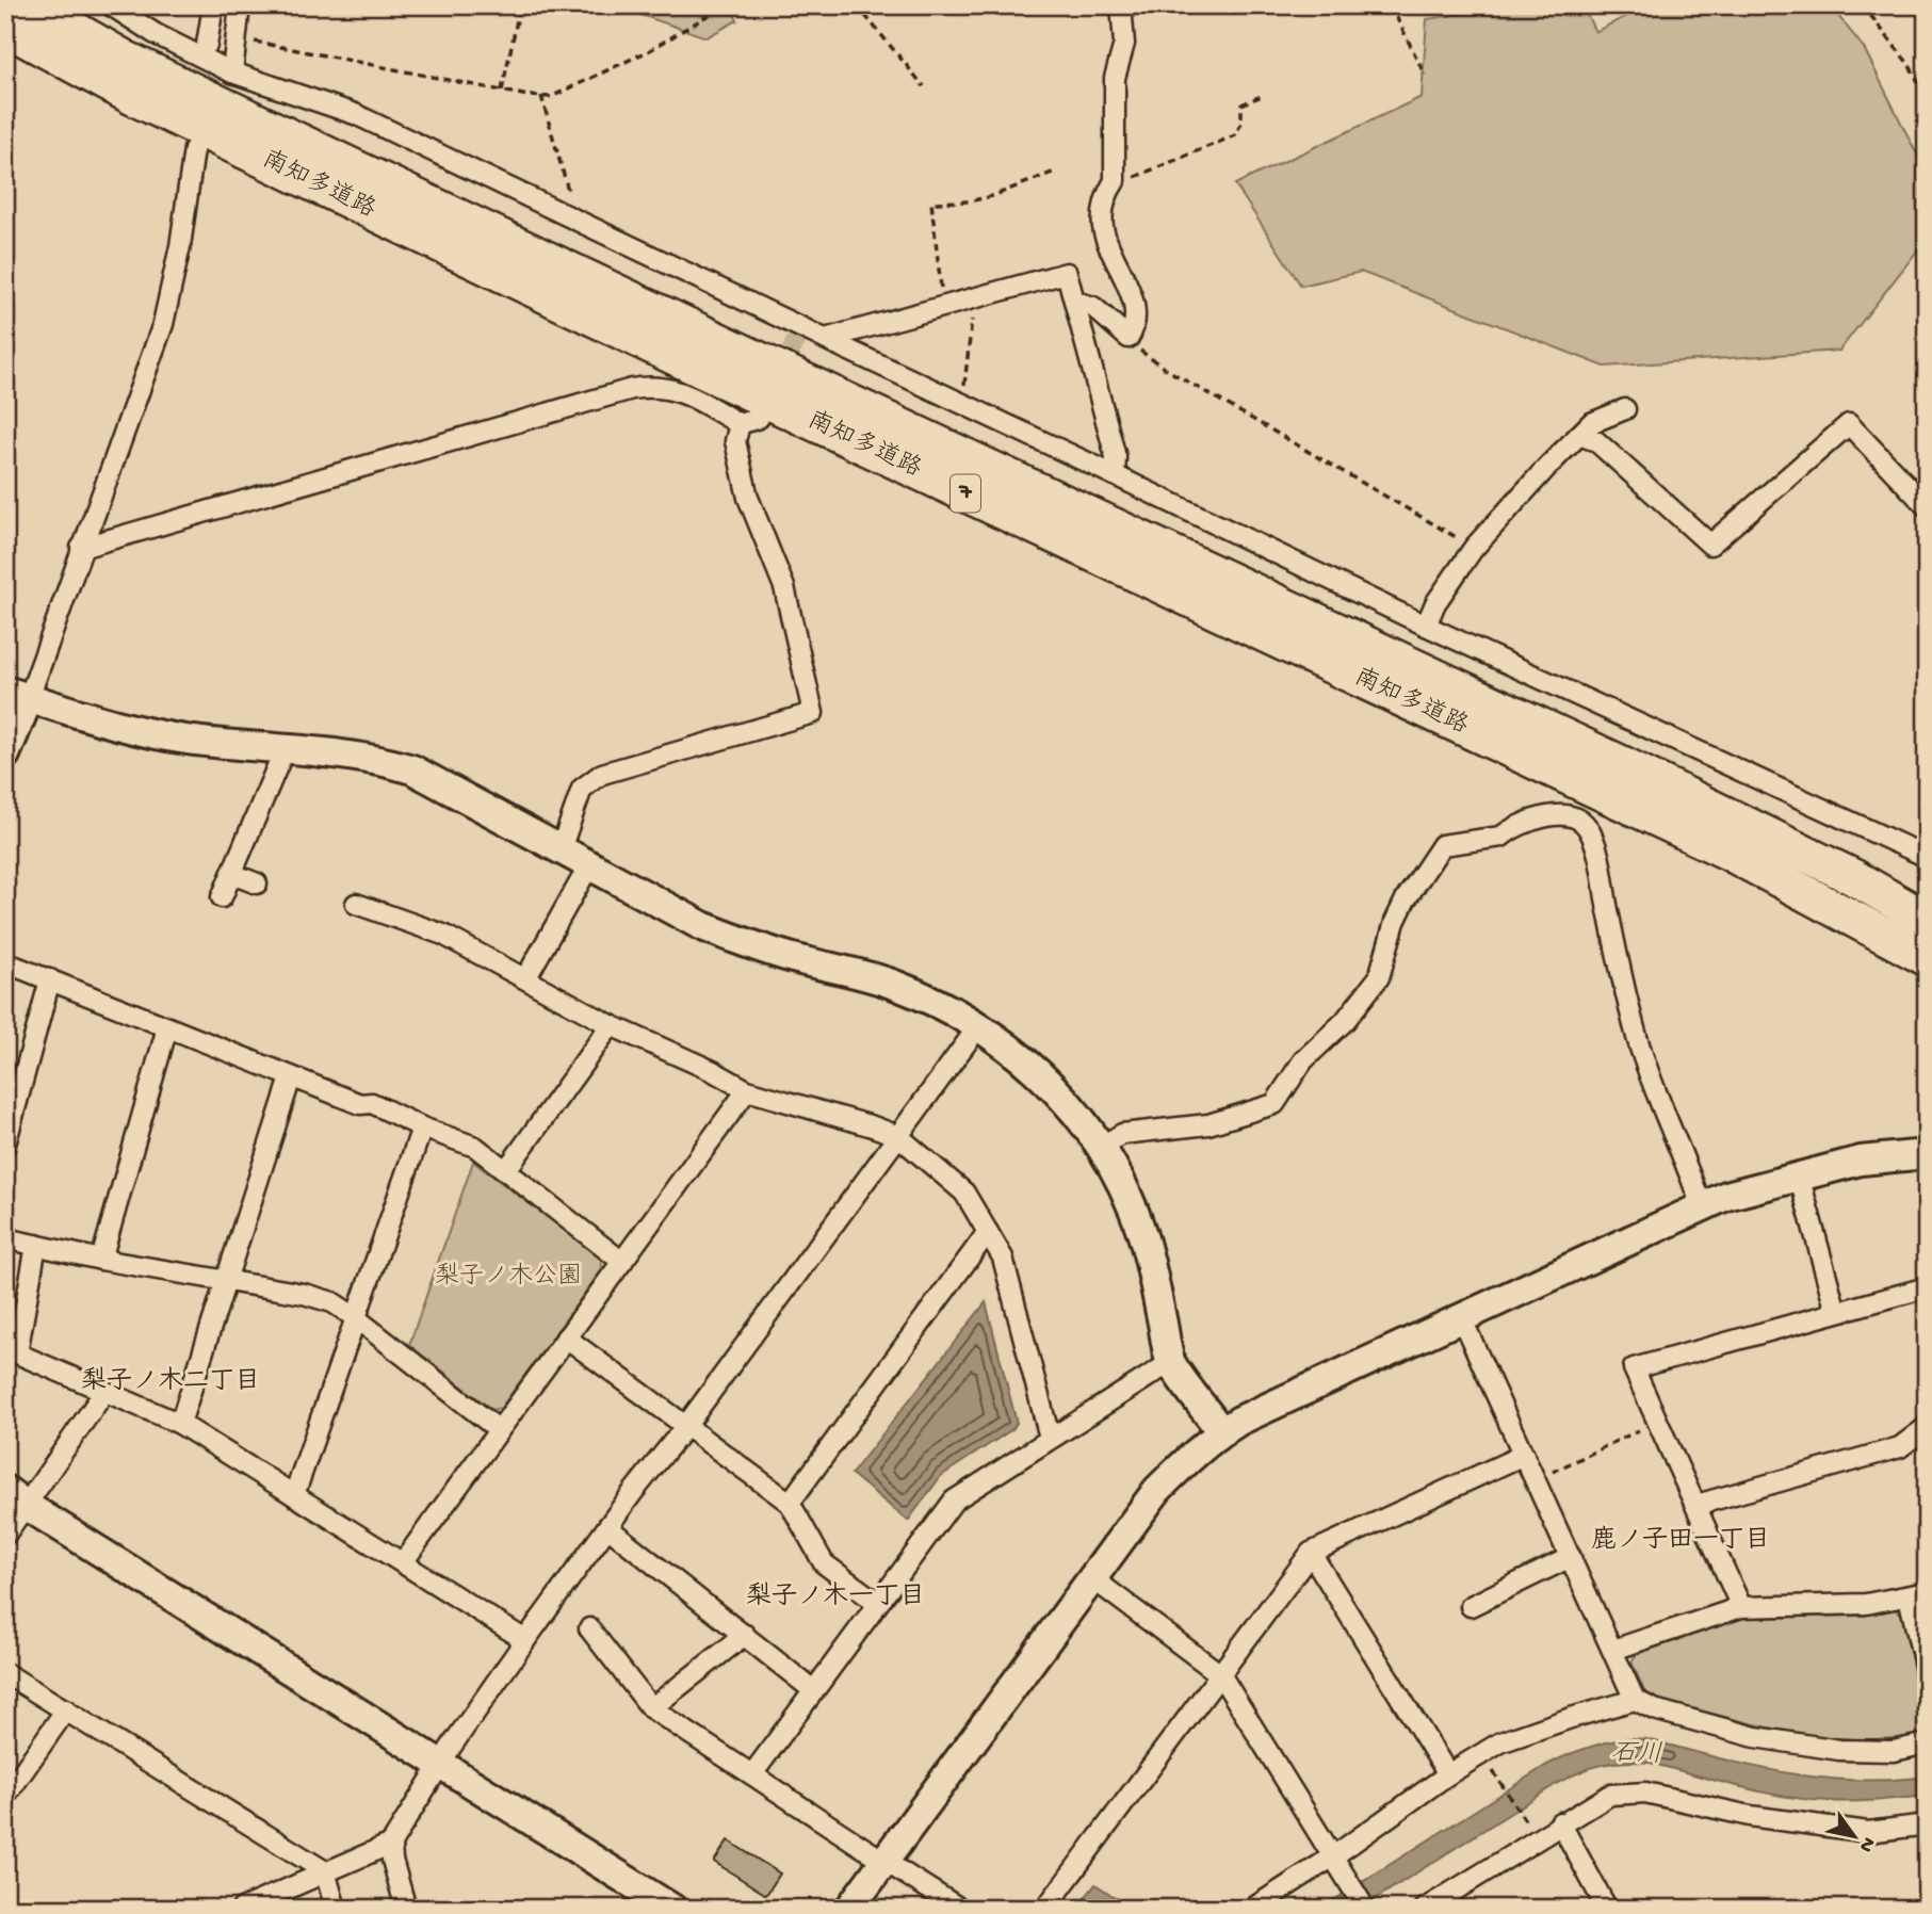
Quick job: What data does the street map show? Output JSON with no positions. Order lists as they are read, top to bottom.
{
  "streets": {
    "highway": ["南知多道路", "7"]
  },
  "districts": ["梨子ノ木二丁目", "鹿ノ子田一丁目", "梨子ノ木一丁目"],
  "water": ["石川"],
  "parks": ["梨子ノ木公園"],
  "north": "bottom right"
}
